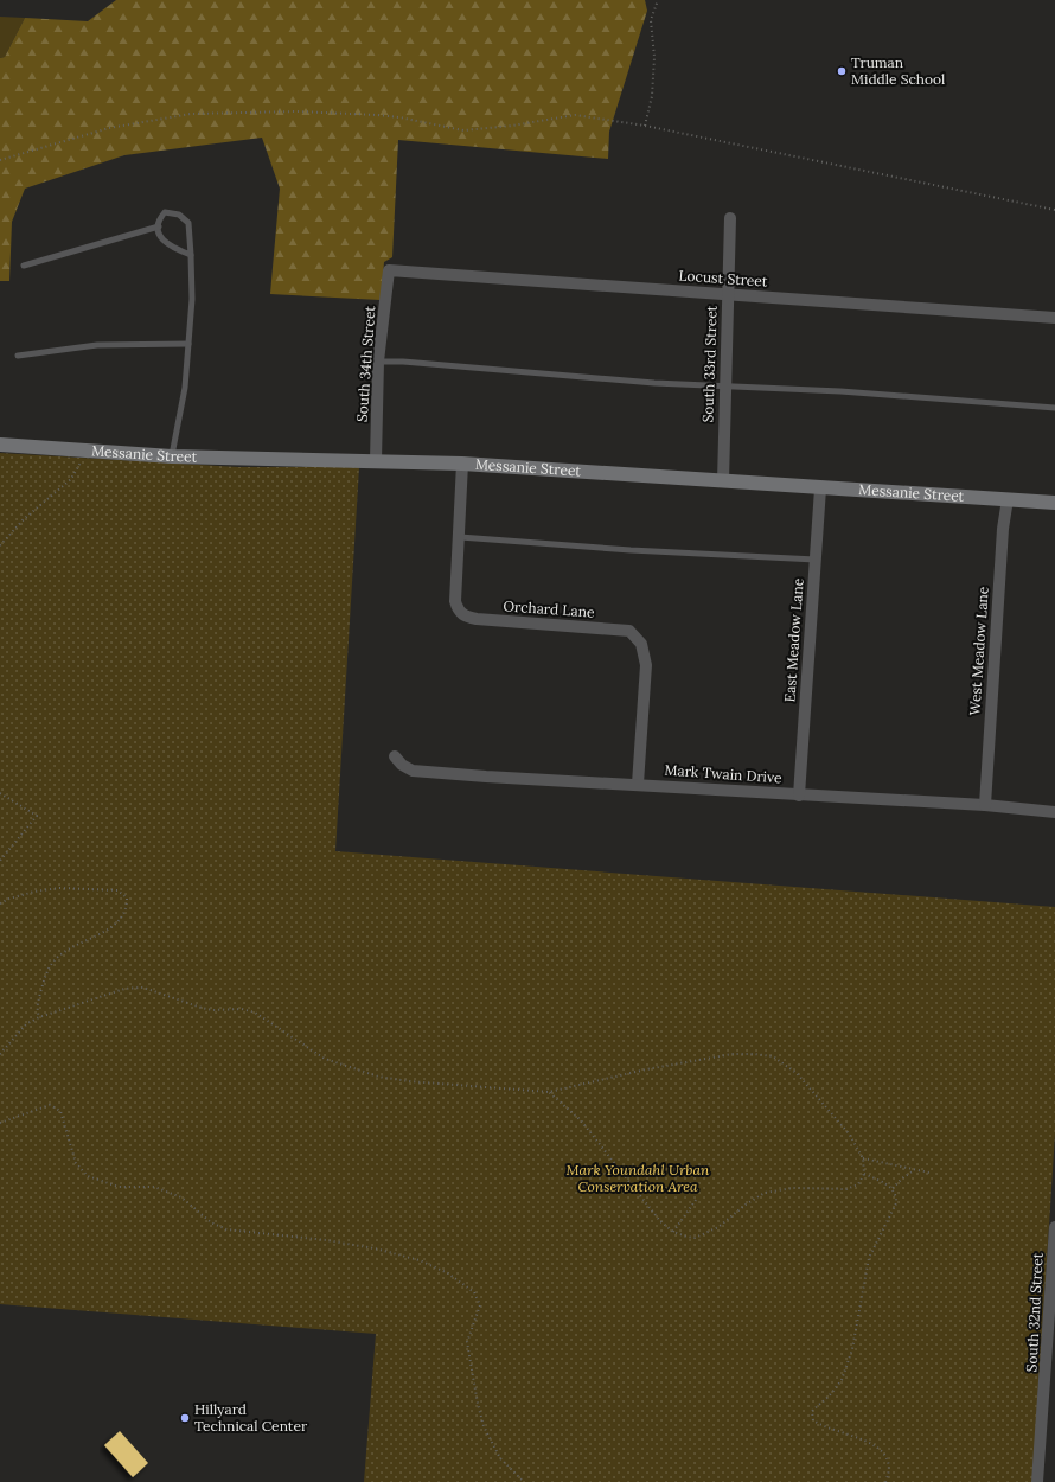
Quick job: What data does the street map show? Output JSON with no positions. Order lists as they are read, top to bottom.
{
  "streets": {
    "street": [
      "Locust Street",
      "South 34th Street",
      "South 33rd Street",
      "Messanie Street",
      "Orchard Lane",
      "East Meadow Lane",
      "West Meadow Lane",
      "Mark Twain Drive",
      "South 32nd Street"
    ]
  },
  "crossings": [
    ["Locust Street", "South 34th Street"],
    ["Locust Street", "South 33rd Street"],
    ["South 34th Street", "Messanie Street"],
    ["South 33rd Street", "Messanie Street"],
    ["Messanie Street", "Orchard Lane"],
    ["Messanie Street", "East Meadow Lane"],
    ["Messanie Street", "West Meadow Lane"],
    ["Orchard Lane", "Mark Twain Drive"],
    ["East Meadow Lane", "Mark Twain Drive"],
    ["West Meadow Lane", "Mark Twain Drive"]
  ],
  "parks": ["Mark Youndahl Urban Conservation Area"],
  "places": ["Truman Middle School", "Hillyard Technical Center"]
}
